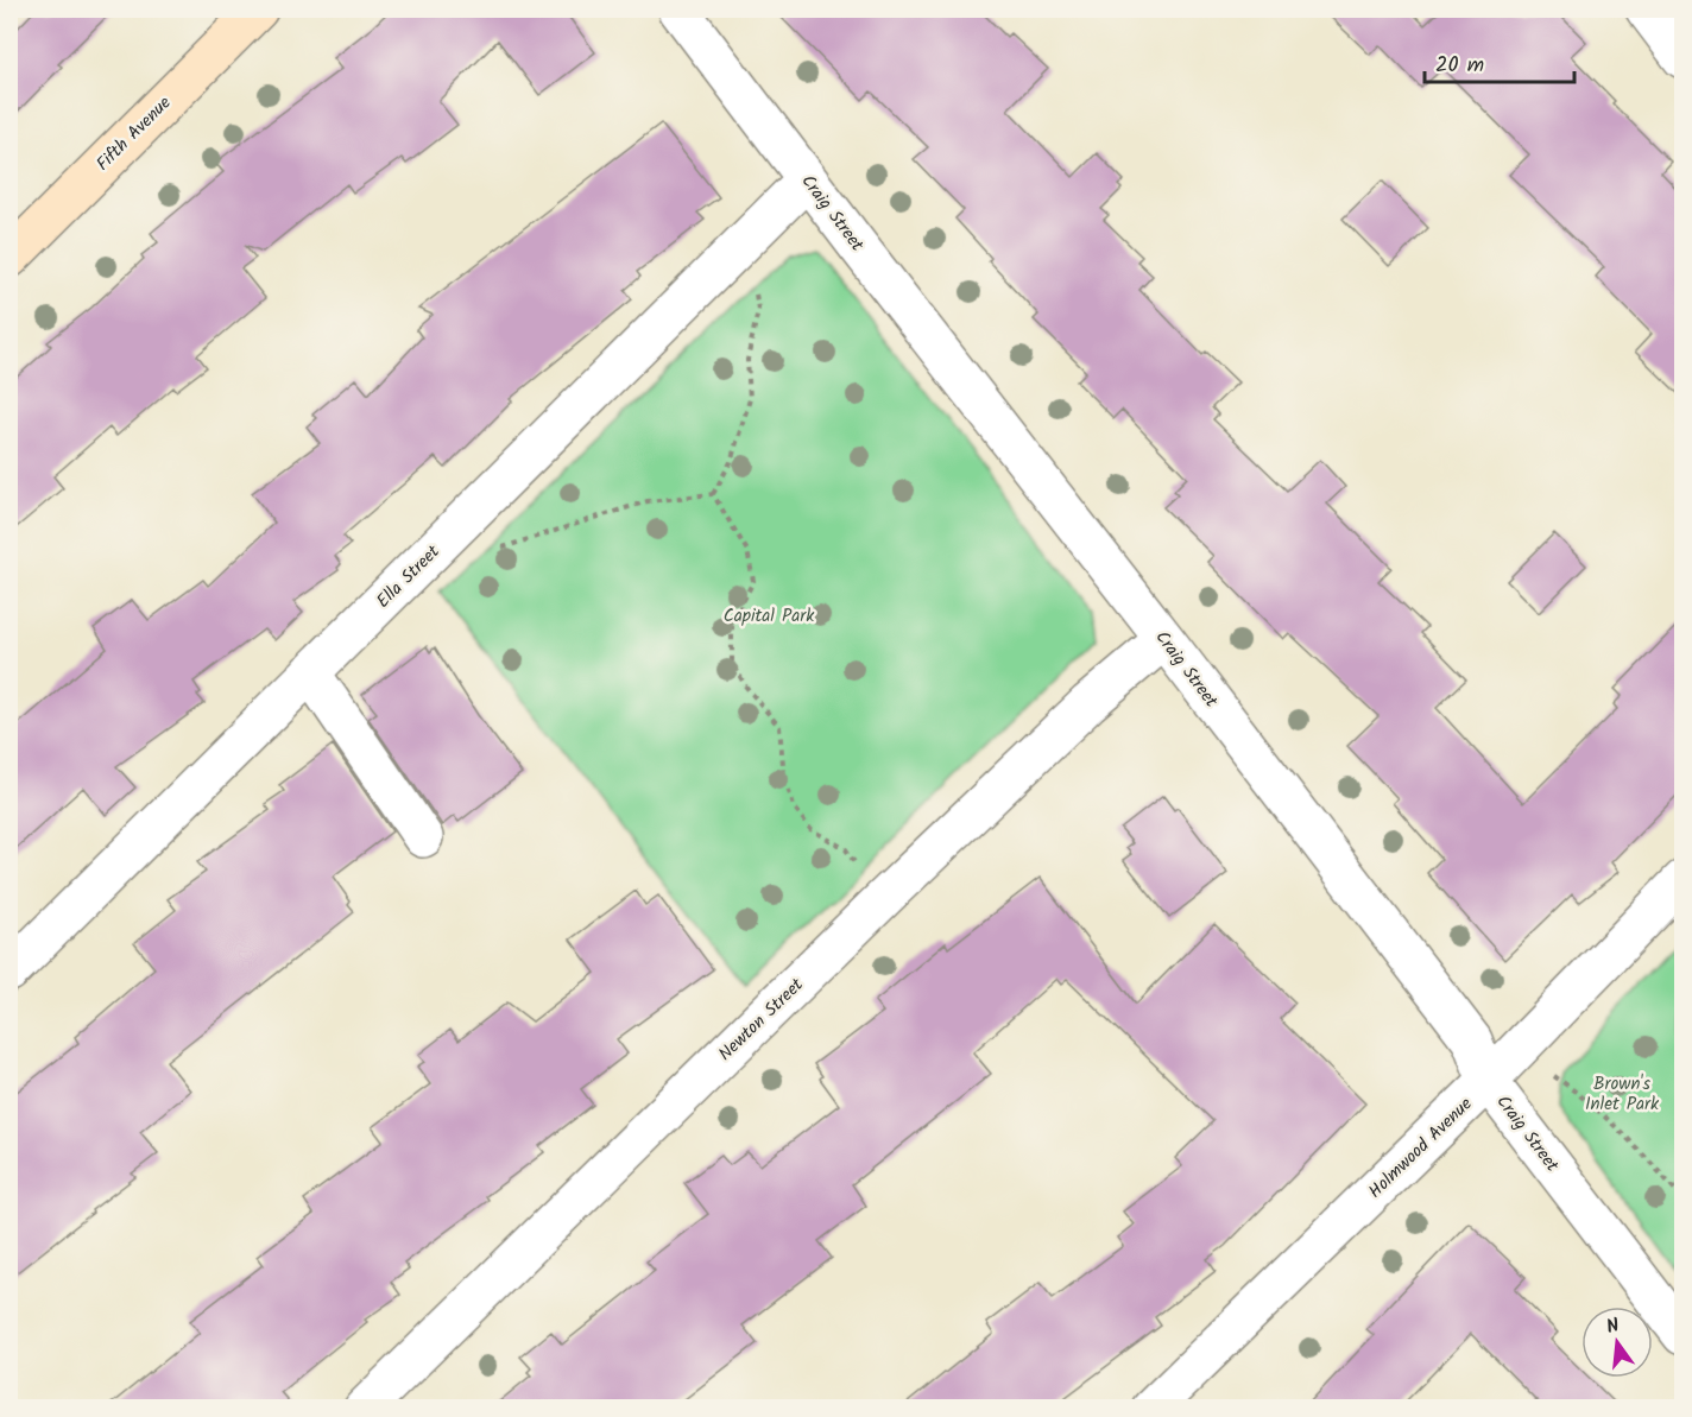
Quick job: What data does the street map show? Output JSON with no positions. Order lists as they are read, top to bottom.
{
  "streets": {
    "street": [
      "Fifth Avenue",
      "Craig Street",
      "Ella Street",
      "Newton Street",
      "Holmwood Avenue"
    ]
  },
  "crossings": [
    ["Craig Street", "Ella Street"],
    ["Craig Street", "Newton Street"],
    ["Craig Street", "Holmwood Avenue"]
  ],
  "parks": ["Capital Park", "Brown's Inlet Park"],
  "scale_bar": "20 m",
  "north": "top"
}
